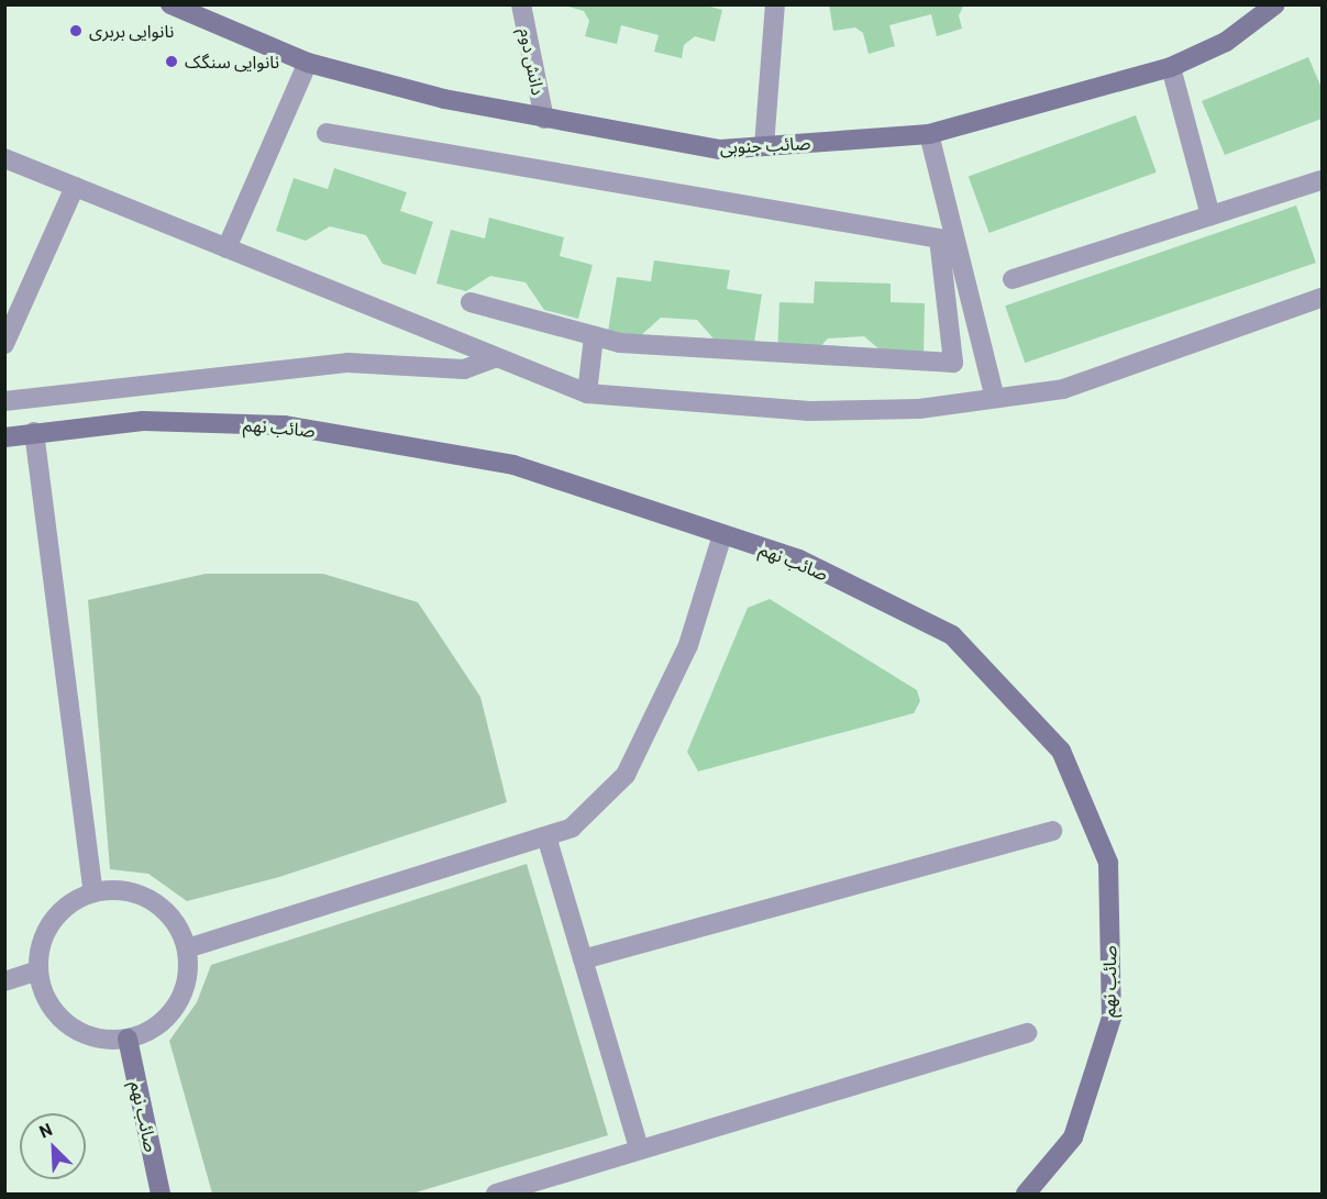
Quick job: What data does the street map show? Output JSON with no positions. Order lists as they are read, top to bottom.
{
  "streets": {
    "main road": ["صائب جنوبی", "صائب نهم"],
    "street": ["دانش دوم"]
  },
  "crossings": [
    ["دانش دوم", "صائب جنوبی"]
  ],
  "places": ["نانوایی بربری", "نانوایی سنگک"],
  "north": "top left"
}
